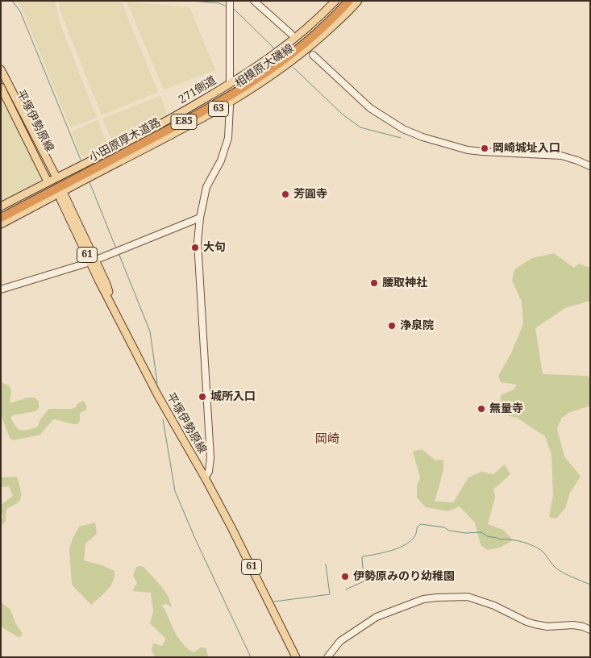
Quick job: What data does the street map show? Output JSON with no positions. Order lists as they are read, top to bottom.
{
  "streets": {
    "highway": ["E85", "小田原厚木道路"],
    "main road": [
      "相模原大磯線",
      "271側道",
      "63",
      "平塚伊勢原線",
      "61"
    ]
  },
  "crossings": [
    ["相模原大磯線", "平塚伊勢原線"],
    ["271側道", "63"],
    ["271側道", "平塚伊勢原線"],
    ["63", "平塚伊勢原線"]
  ],
  "districts": ["岡崎"],
  "places": [
    "岡崎城址入口",
    "芳圓寺",
    "大句",
    "腰取神社",
    "浄泉院",
    "城所入口",
    "無量寺",
    "伊勢原みのり幼稚園"
  ]
}
